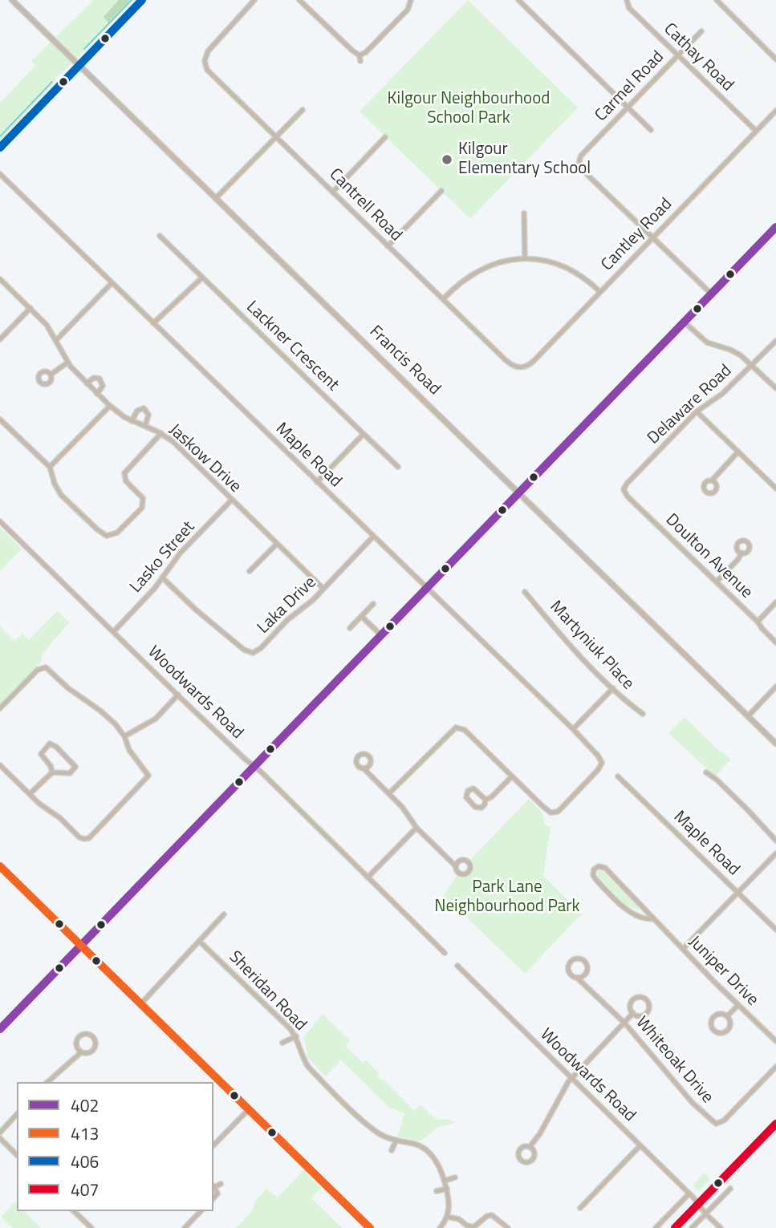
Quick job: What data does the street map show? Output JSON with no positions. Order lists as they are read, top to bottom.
{
  "streets": {
    "street": [
      "Cathay Road",
      "Carmel Road",
      "Cantrell Road",
      "Cantley Road",
      "Lackner Crescent",
      "Francis Road",
      "Delaware Road",
      "Maple Road",
      "Jaskow Drive",
      "Doulton Avenue",
      "Lasko Street",
      "Laka Drive",
      "Martyniuk Place",
      "Woodwards Road",
      "Juniper Drive",
      "Sheridan Road",
      "Whiteoak Drive"
    ]
  },
  "crossings": [
    ["Cathay Road", "Carmel Road"],
    ["Cathay Road", "Cantley Road"],
    ["Carmel Road", "Cantley Road"],
    ["Cantrell Road", "Cantley Road"],
    ["Delaware Road", "Doulton Avenue"],
    ["Maple Road", "Laka Drive"],
    ["Jaskow Drive", "Lasko Street"],
    ["Jaskow Drive", "Laka Drive"],
    ["Lasko Street", "Laka Drive"],
    ["Lasko Street", "Woodwards Road"]
  ],
  "parks": ["Kilgour Neighbourhood School Park", "Park Lane Neighbourhood Park"],
  "places": ["Kilgour Elementary School"],
  "lines": [
    "transit line 406",
    "transit line 402",
    "transit line 413",
    "transit line 407"
  ],
  "legend": [
    "402",
    "413",
    "406",
    "407"
  ]
}
